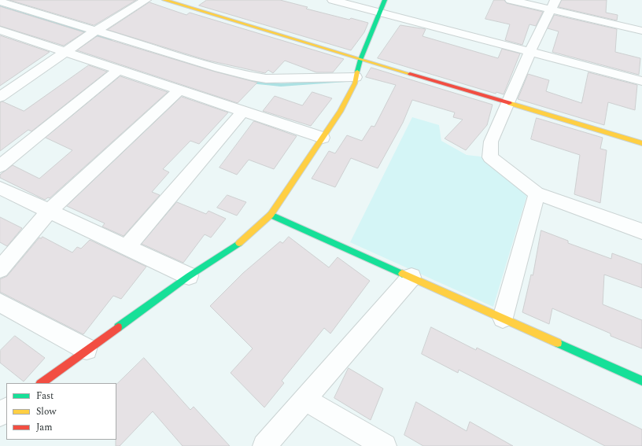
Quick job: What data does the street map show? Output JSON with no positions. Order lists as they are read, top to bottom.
{
  "legend": ["Fast", "Slow", "Jam"]
}
